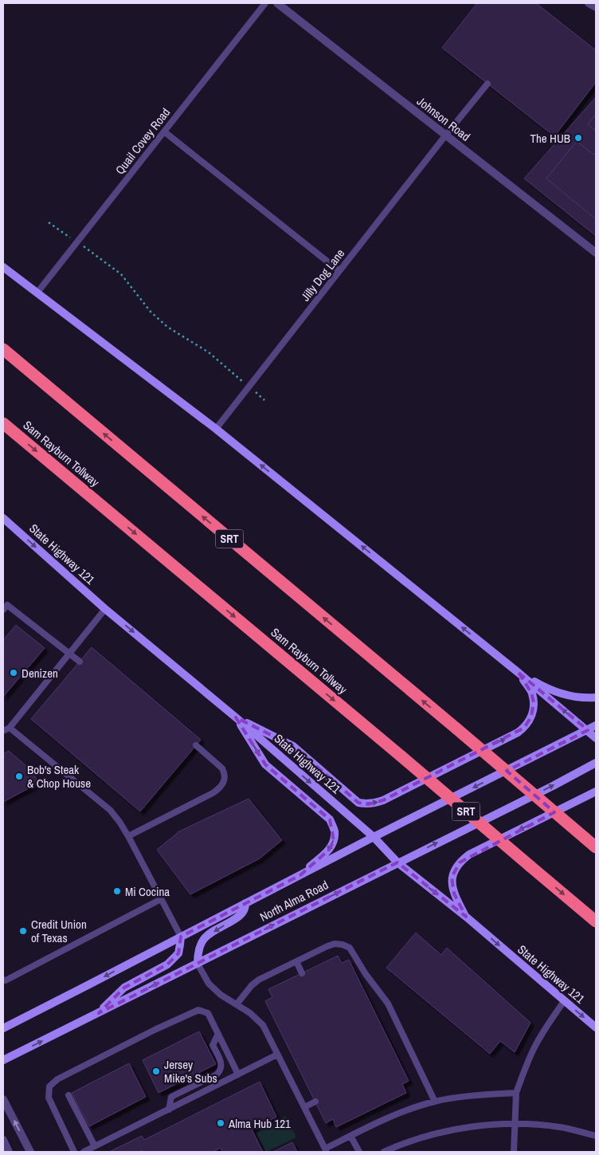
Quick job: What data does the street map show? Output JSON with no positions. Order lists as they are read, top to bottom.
{
  "streets": {
    "highway": ["Sam Rayburn Tollway", "SRT"],
    "main road": ["State Highway 121", "North Alma Road"],
    "street": ["Johnson Road"],
    "lane": ["Quail Covey Road", "Jilly Dog Lane"]
  },
  "crossings": [
    ["Johnson Road", "Jilly Dog Lane"],
    ["State Highway 121", "North Alma Road"]
  ],
  "one_way": ["State Highway 121"],
  "places": [
    "The HUB",
    "Denizen",
    "Bob's Steak & Chop House",
    "Mi Cocina",
    "Credit Union of Texas",
    "Jersey Mike's Subs",
    "Alma Hub 121"
  ]
}
